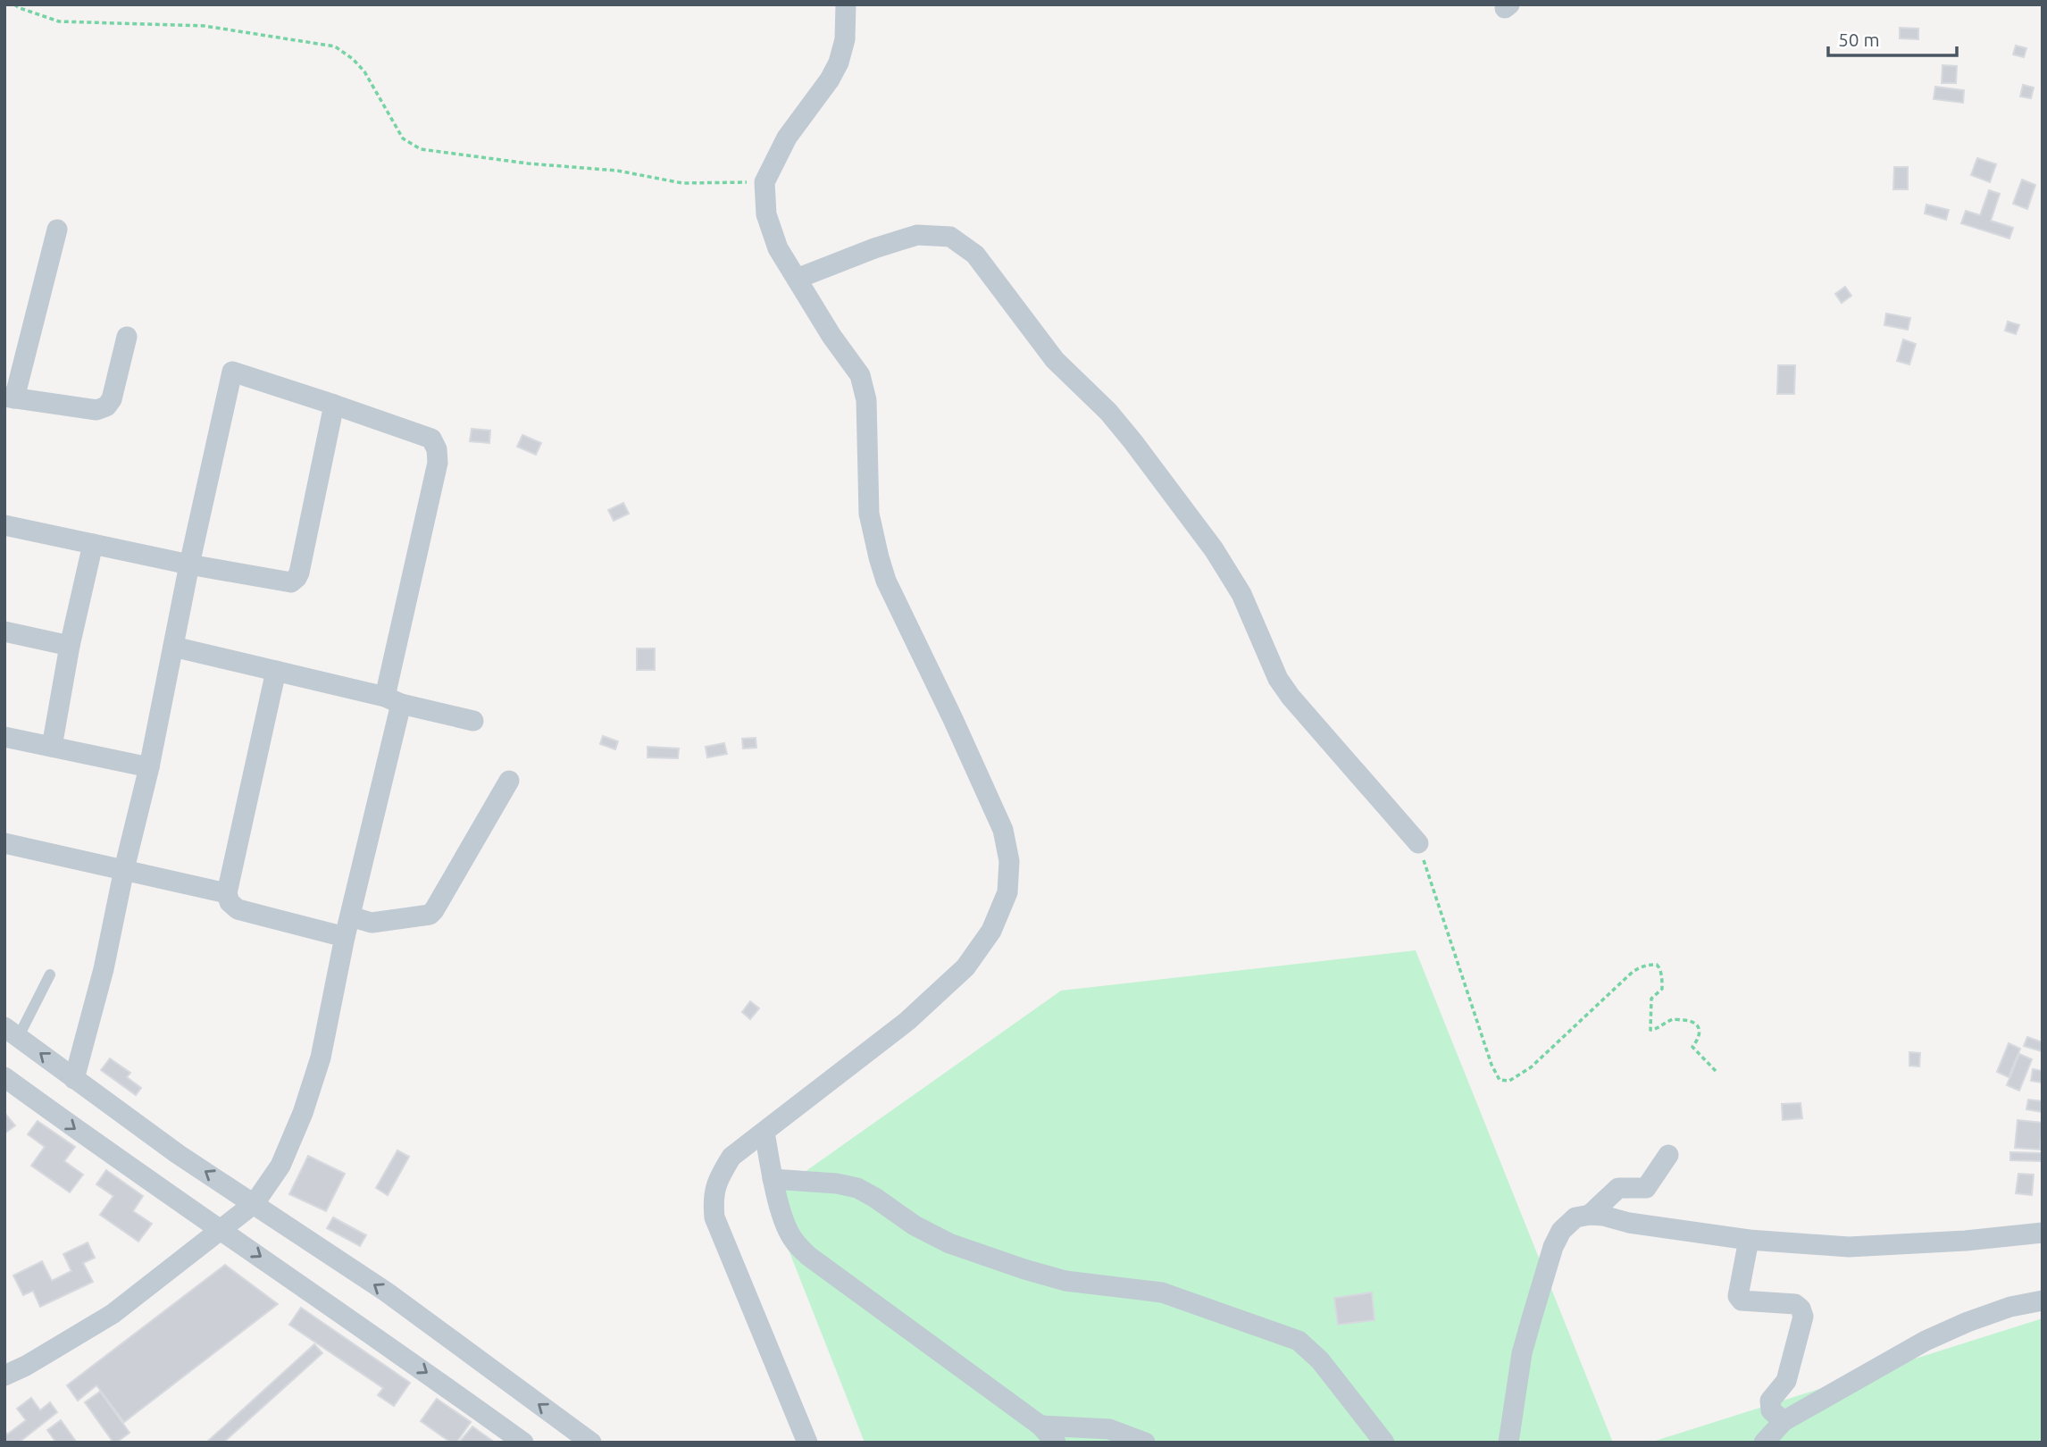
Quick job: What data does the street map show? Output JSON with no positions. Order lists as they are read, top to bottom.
{
  "scale_bar": "50 m"
}
